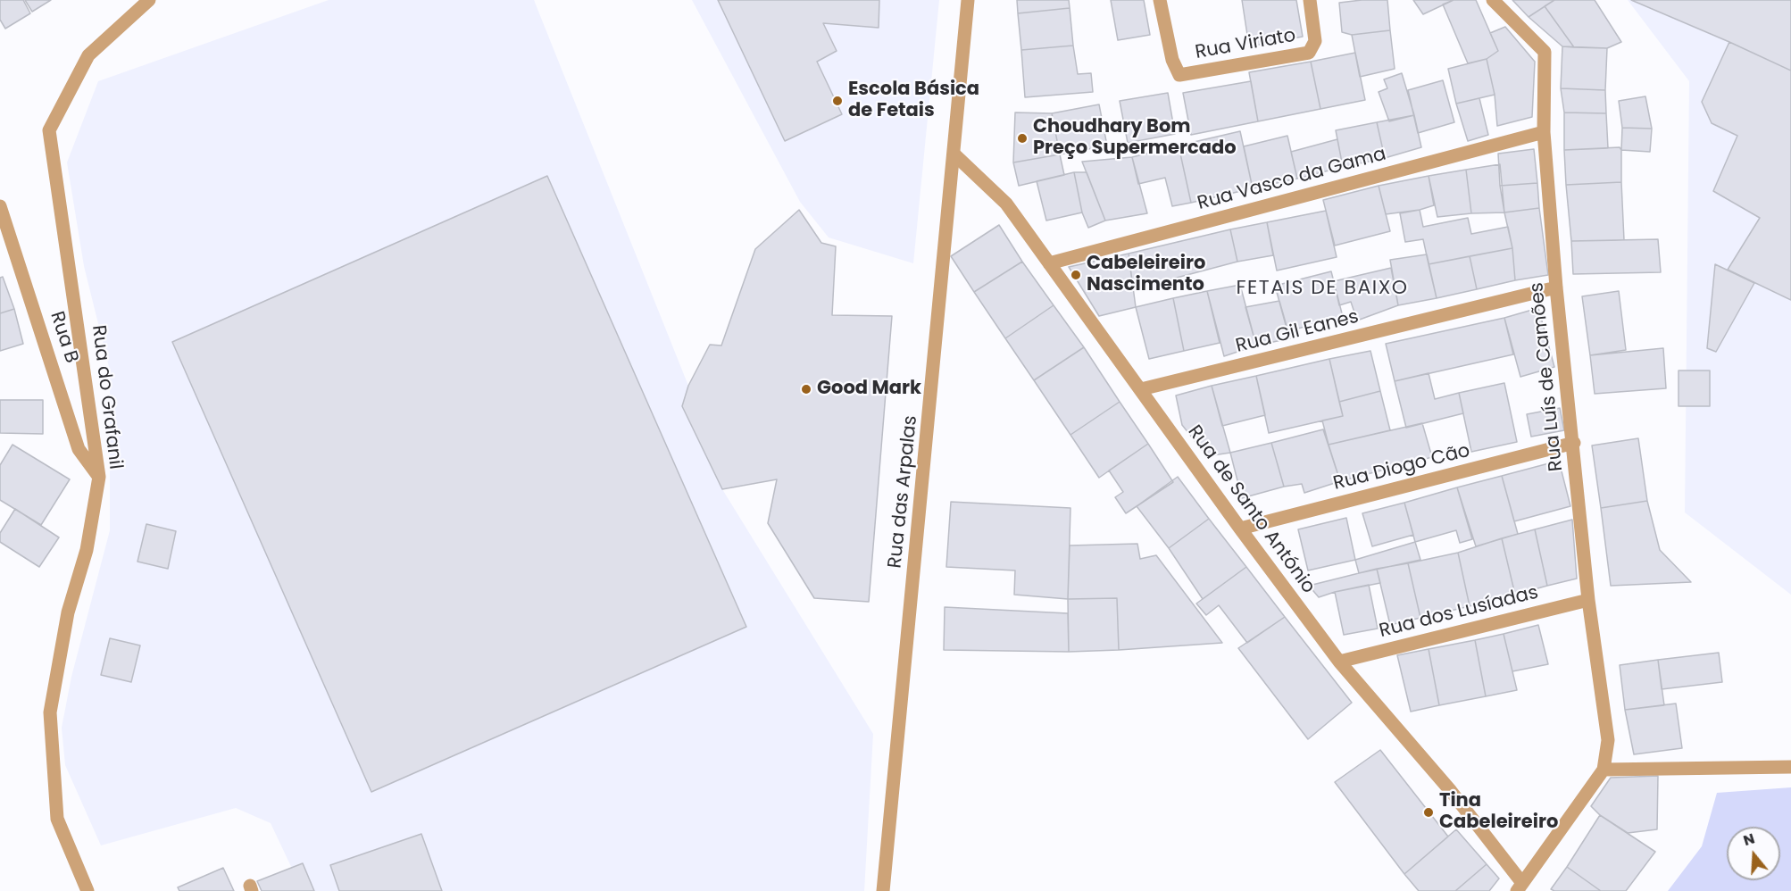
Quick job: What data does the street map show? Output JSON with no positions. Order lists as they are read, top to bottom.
{
  "streets": {
    "street": [
      "Rua Viriato",
      "Rua Vasco da Gama",
      "Rua Gil Eanes",
      "Rua B",
      "Rua Luís de Camões",
      "Rua do Grafanil",
      "Rua Diogo Cão",
      "Rua das Arpalas",
      "Rua de Santo António",
      "Rua dos Lusíadas"
    ]
  },
  "crossings": [
    ["Rua Vasco da Gama", "Rua Luís de Camões"],
    ["Rua Vasco da Gama", "Rua de Santo António"],
    ["Rua Gil Eanes", "Rua Luís de Camões"],
    ["Rua Gil Eanes", "Rua de Santo António"],
    ["Rua B", "Rua do Grafanil"],
    ["Rua Luís de Camões", "Rua Diogo Cão"],
    ["Rua Luís de Camões", "Rua dos Lusíadas"],
    ["Rua Diogo Cão", "Rua de Santo António"],
    ["Rua das Arpalas", "Rua de Santo António"],
    ["Rua de Santo António", "Rua dos Lusíadas"]
  ],
  "districts": ["FETAIS DE BAIXO"],
  "places": [
    "Escola Básica de Fetais",
    "Choudhary Bom Preço Supermercado",
    "Cabeleireiro Nascimento",
    "Good Mark",
    "Tina Cabeleireiro"
  ],
  "north": "top"
}
